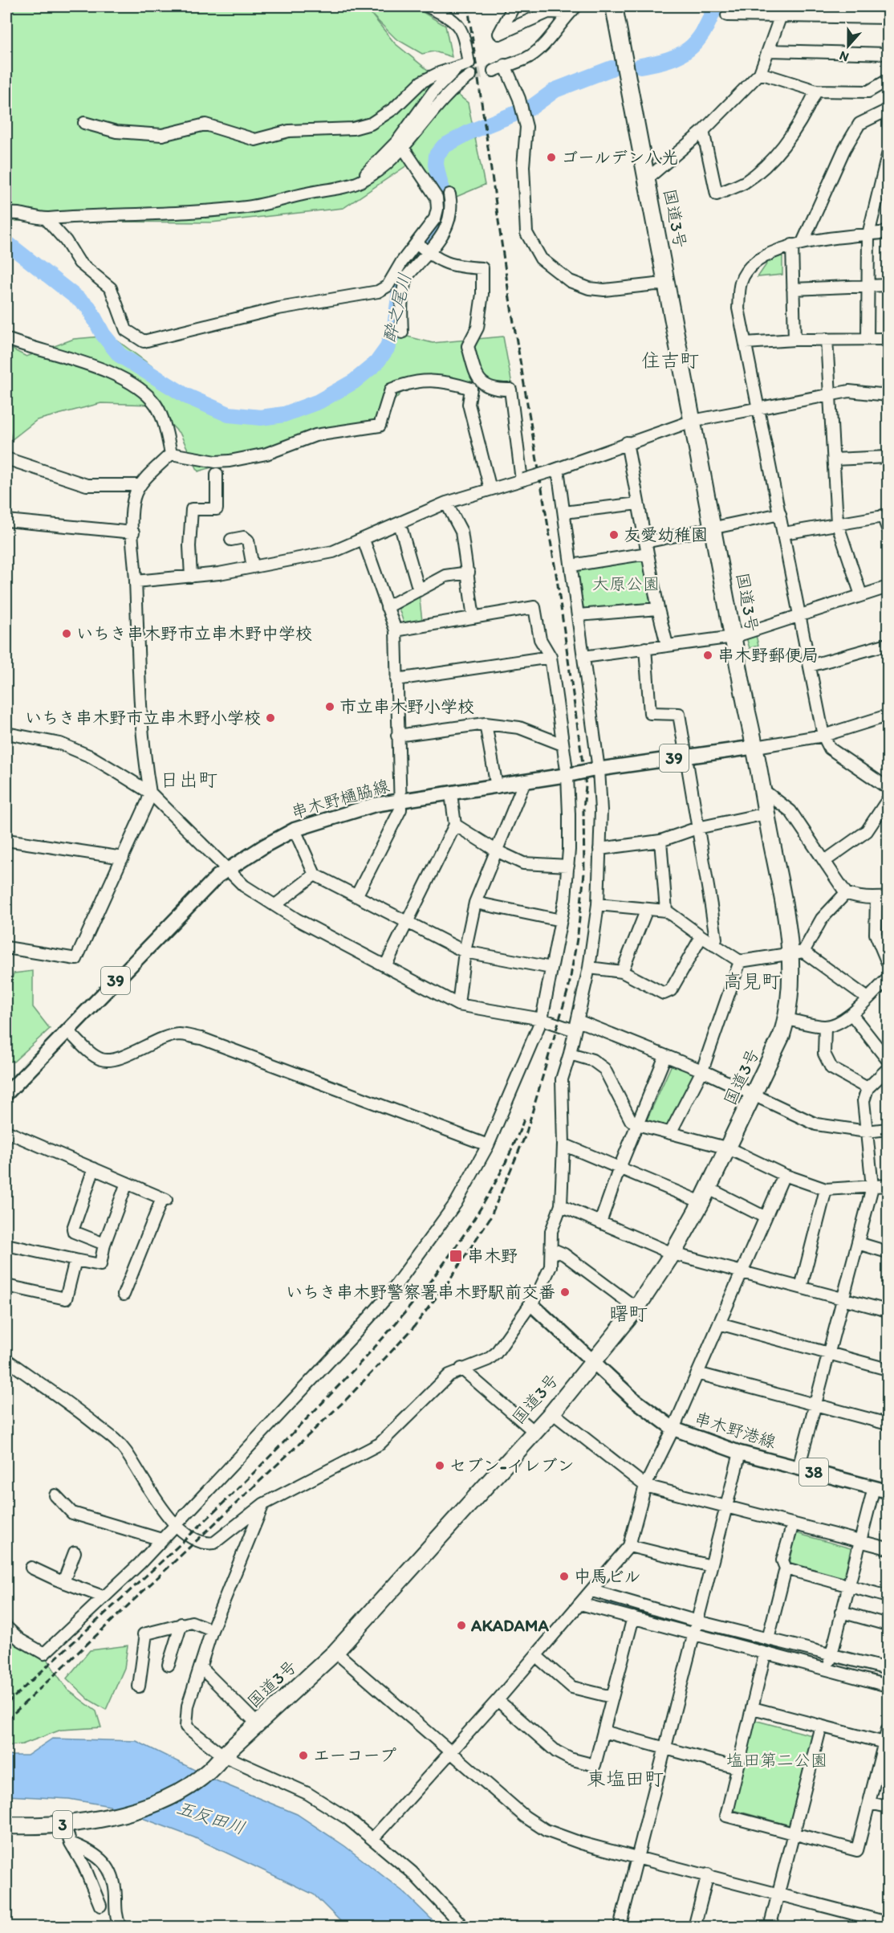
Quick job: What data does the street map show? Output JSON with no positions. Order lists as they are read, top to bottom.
{
  "streets": {
    "highway": ["国道3号", "3"],
    "main road": [
      "39",
      "串木野樋脇線",
      "串木野港線",
      "38"
    ]
  },
  "crossings": [
    ["国道3号", "串木野樋脇線"],
    ["国道3号", "串木野港線"]
  ],
  "districts": [
    "住吉町",
    "日出町",
    "高見町",
    "曙町",
    "東塩田町"
  ],
  "water": ["酔之尾川", "五反田川"],
  "parks": ["大原公園", "塩田第二公園"],
  "places": {
    "other": [
      "ゴールデン八光",
      "友愛幼稚園",
      "いちき串木野市立串木野中学校",
      "串木野郵便局",
      "市立串木野小学校",
      "いちき串木野市立串木野小学校",
      "いちき串木野警察署串木野駅前交番",
      "セブン-イレブン",
      "中馬ビル",
      "AKADAMA",
      "エーコープ"
    ],
    "transit": ["串木野"]
  },
  "north": "bottom"
}
